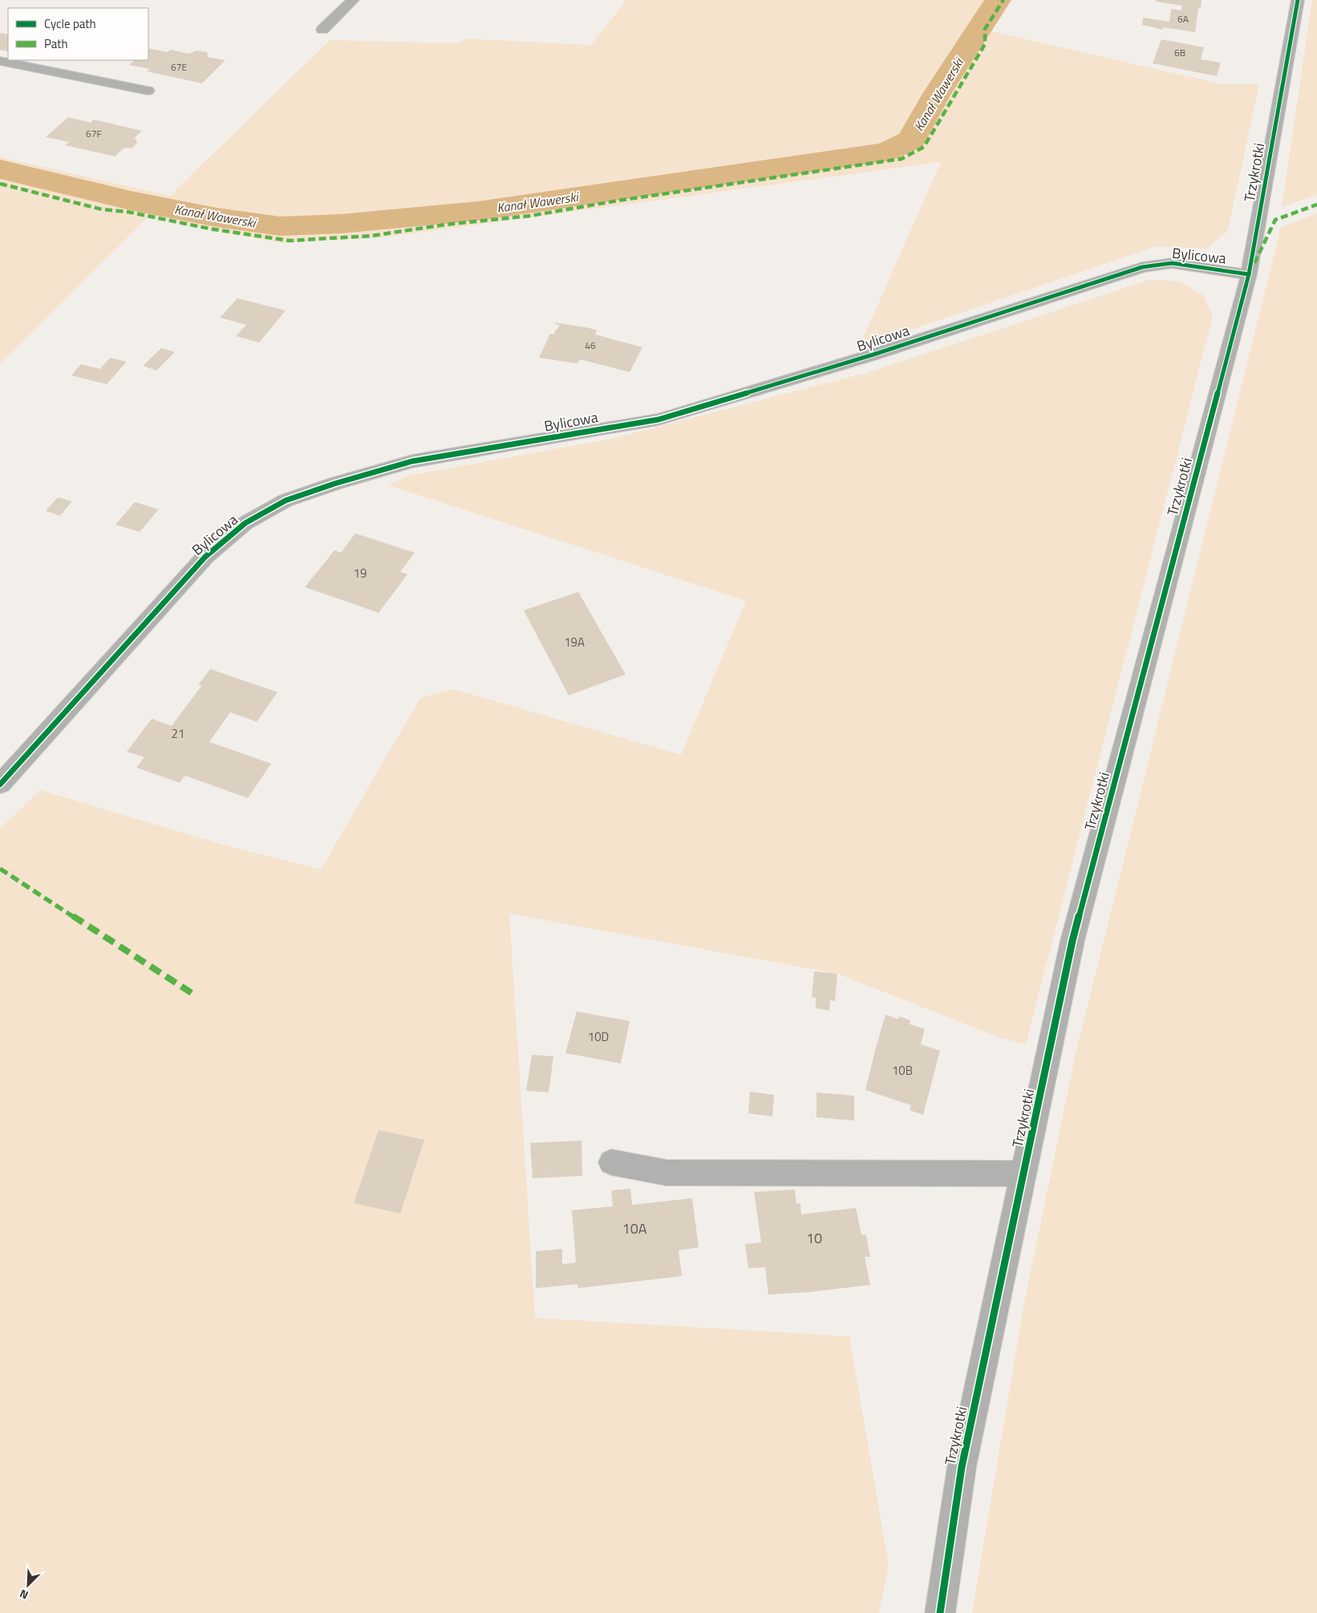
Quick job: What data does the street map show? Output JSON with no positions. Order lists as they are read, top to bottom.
{
  "streets": {
    "street": ["Trzykrotki", "Bylicowa"]
  },
  "crossings": [
    ["Trzykrotki", "Bylicowa"]
  ],
  "water": ["Kanał Wawerski"],
  "house_numbers": [
    "6A",
    "6B",
    "67E",
    "67F",
    "46",
    "19",
    "19A",
    "21",
    "10D",
    "10B",
    "10A",
    "10"
  ],
  "legend": ["Cycle path", "Path"],
  "north": "bottom left"
}
